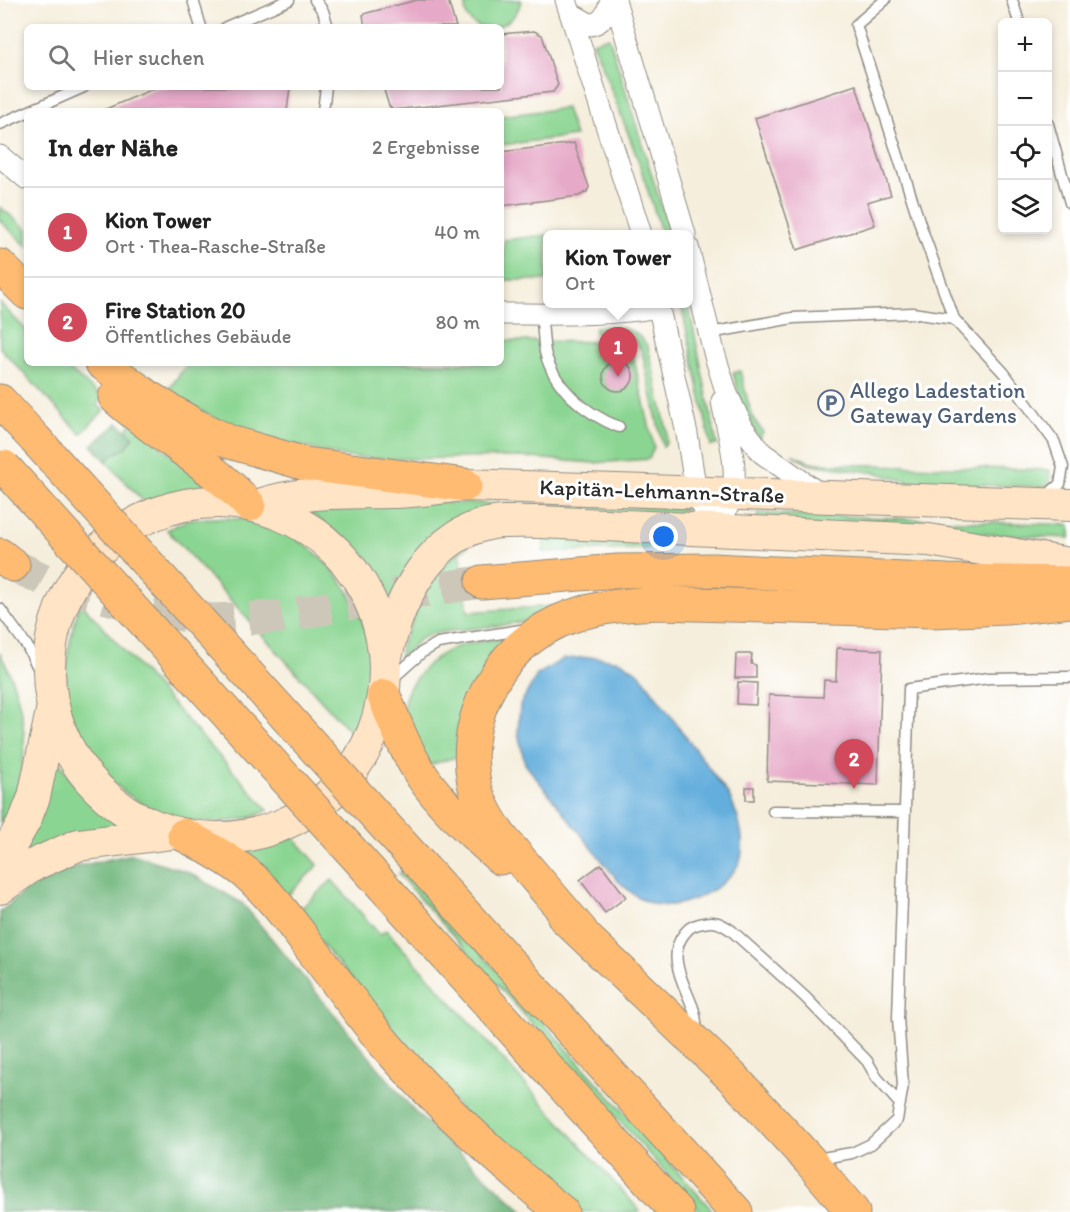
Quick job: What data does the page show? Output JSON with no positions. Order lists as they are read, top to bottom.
{
  "streets": {
    "street": ["Kapitän-Lehmann-Straße"]
  },
  "places": {
    "parking": ["Allego Ladestation Gateway Gardens"]
  },
  "page": {
    "map_buttons": ["+", "−"],
    "search": "Hier suchen",
    "heading": ["In der Nähe", "2 Ergebnisse"],
    "list": [
      {
        "mark": "1",
        "name": "Kion Tower",
        "note": "Ort · Thea-Rasche-Straße",
        "value": "40 m"
      },
      {
        "mark": "2",
        "name": "Fire Station 20",
        "note": "Öffentliches Gebäude",
        "value": "80 m"
      }
    ],
    "popup": ["Kion Tower", "Ort"],
    "pins": ["1", "2"]
  }
}
